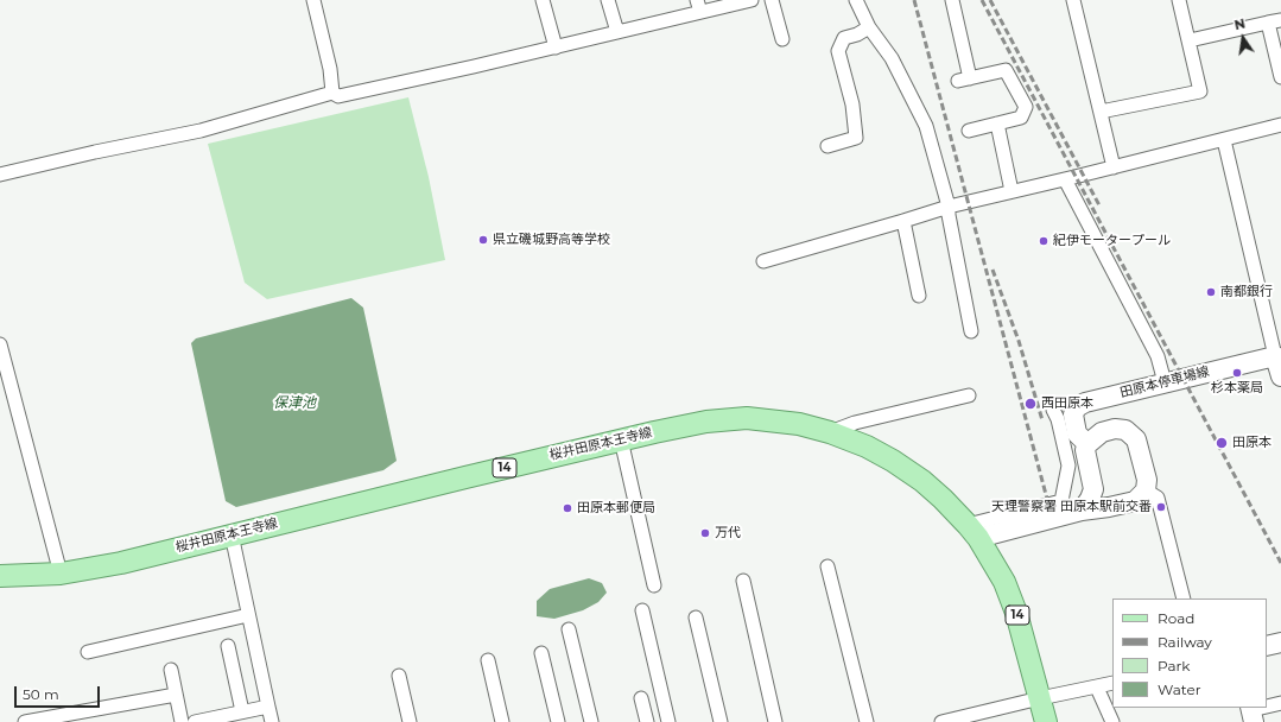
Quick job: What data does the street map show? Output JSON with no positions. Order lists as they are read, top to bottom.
{
  "streets": {
    "main road": ["桜井田原本王寺線", "14"],
    "street": ["田原本停車場線"]
  },
  "water": ["保津池"],
  "places": [
    "県立磯城野高等学校",
    "紀伊モータープール",
    "南都銀行",
    "杉本薬局",
    "西田原本",
    "田原本",
    "天理警察署 田原本駅前交番",
    "田原本郵便局",
    "万代"
  ],
  "legend": [
    "Road",
    "Railway",
    "Park",
    "Water"
  ],
  "scale_bar": "50 m",
  "north": "top"
}
